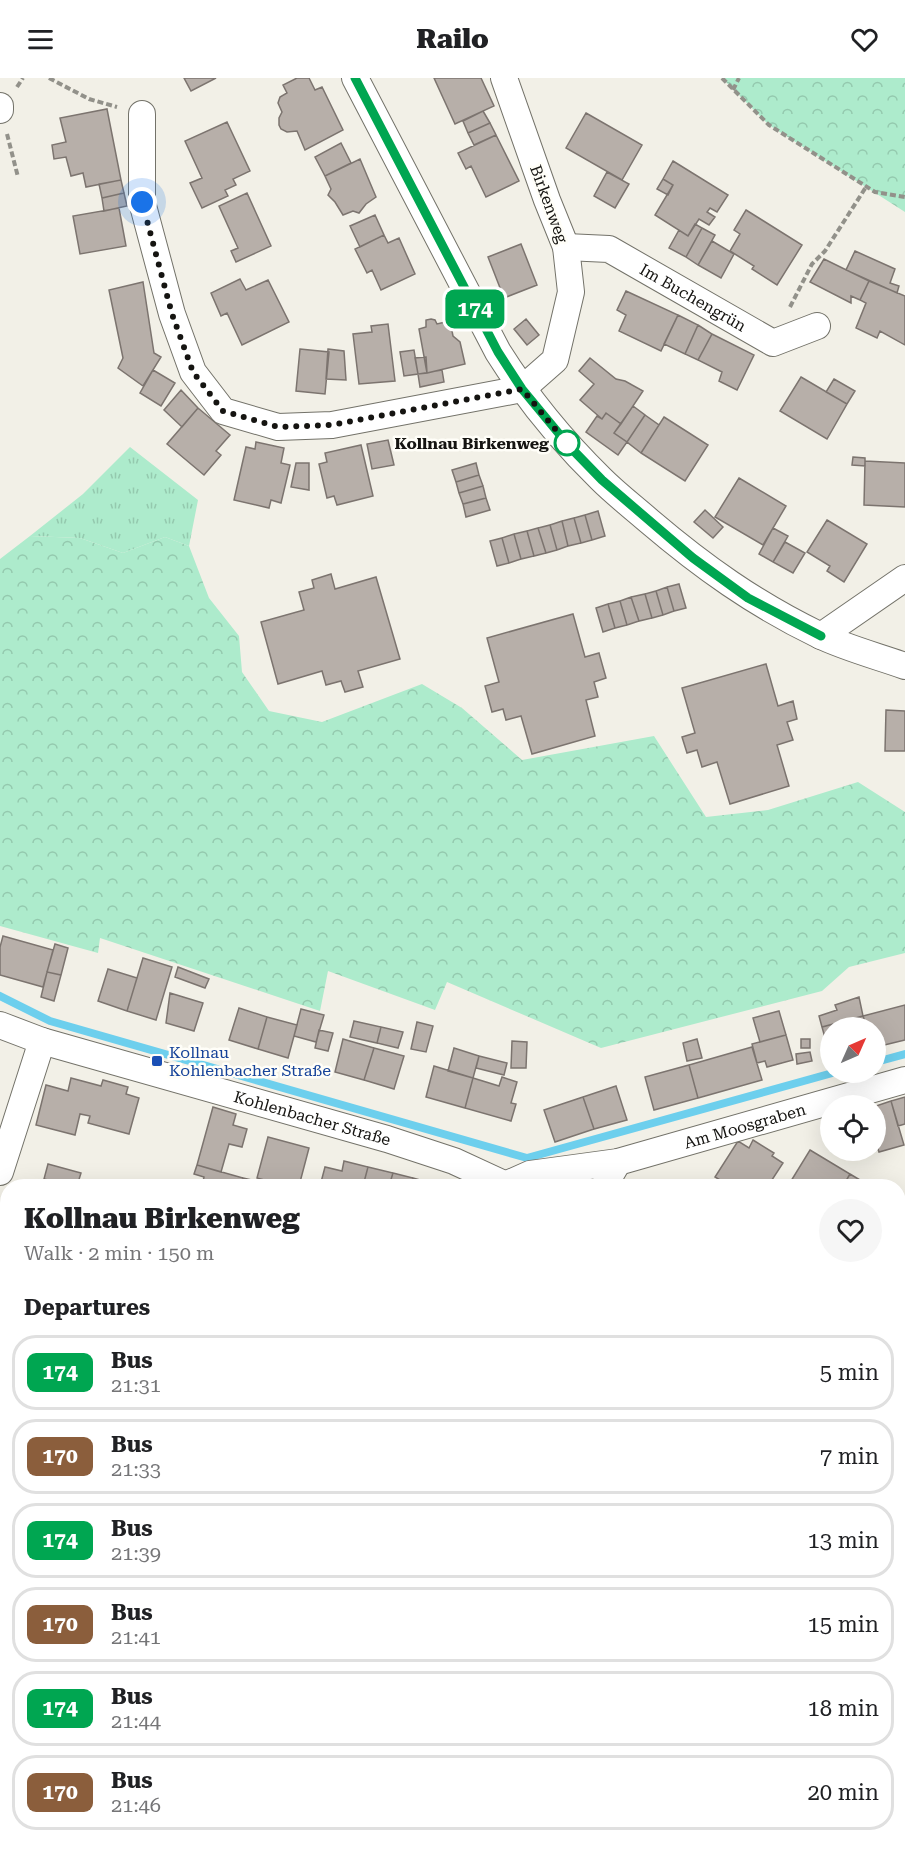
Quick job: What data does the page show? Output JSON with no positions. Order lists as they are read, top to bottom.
{
  "streets": {
    "street": [
      "Birkenweg",
      "Im Buchengrün",
      "Kohlenbacher Straße",
      "Am Moosgraben"
    ]
  },
  "crossings": [
    ["Birkenweg", "Im Buchengrün"]
  ],
  "places": {
    "other": ["Kollnau Birkenweg"],
    "transit": ["Kollnau Kohlenbacher Straße"]
  },
  "lines": ["bus line 174"],
  "north": "top right",
  "page": {
    "header": "Railo",
    "on_map": "174",
    "heading": [
      ["Kollnau Birkenweg", "Walk · 2 min · 150 m"],
      "Departures"
    ],
    "list": [
      {
        "mark": "174",
        "name": "Bus",
        "note": "21:31",
        "value": "5 min"
      },
      {
        "mark": "170",
        "name": "Bus",
        "note": "21:33",
        "value": "7 min"
      },
      {
        "mark": "174",
        "name": "Bus",
        "note": "21:39",
        "value": "13 min"
      },
      {
        "mark": "170",
        "name": "Bus",
        "note": "21:41",
        "value": "15 min"
      },
      {
        "mark": "174",
        "name": "Bus",
        "note": "21:44",
        "value": "18 min"
      },
      {
        "mark": "170",
        "name": "Bus",
        "note": "21:46",
        "value": "20 min"
      }
    ]
  }
}
